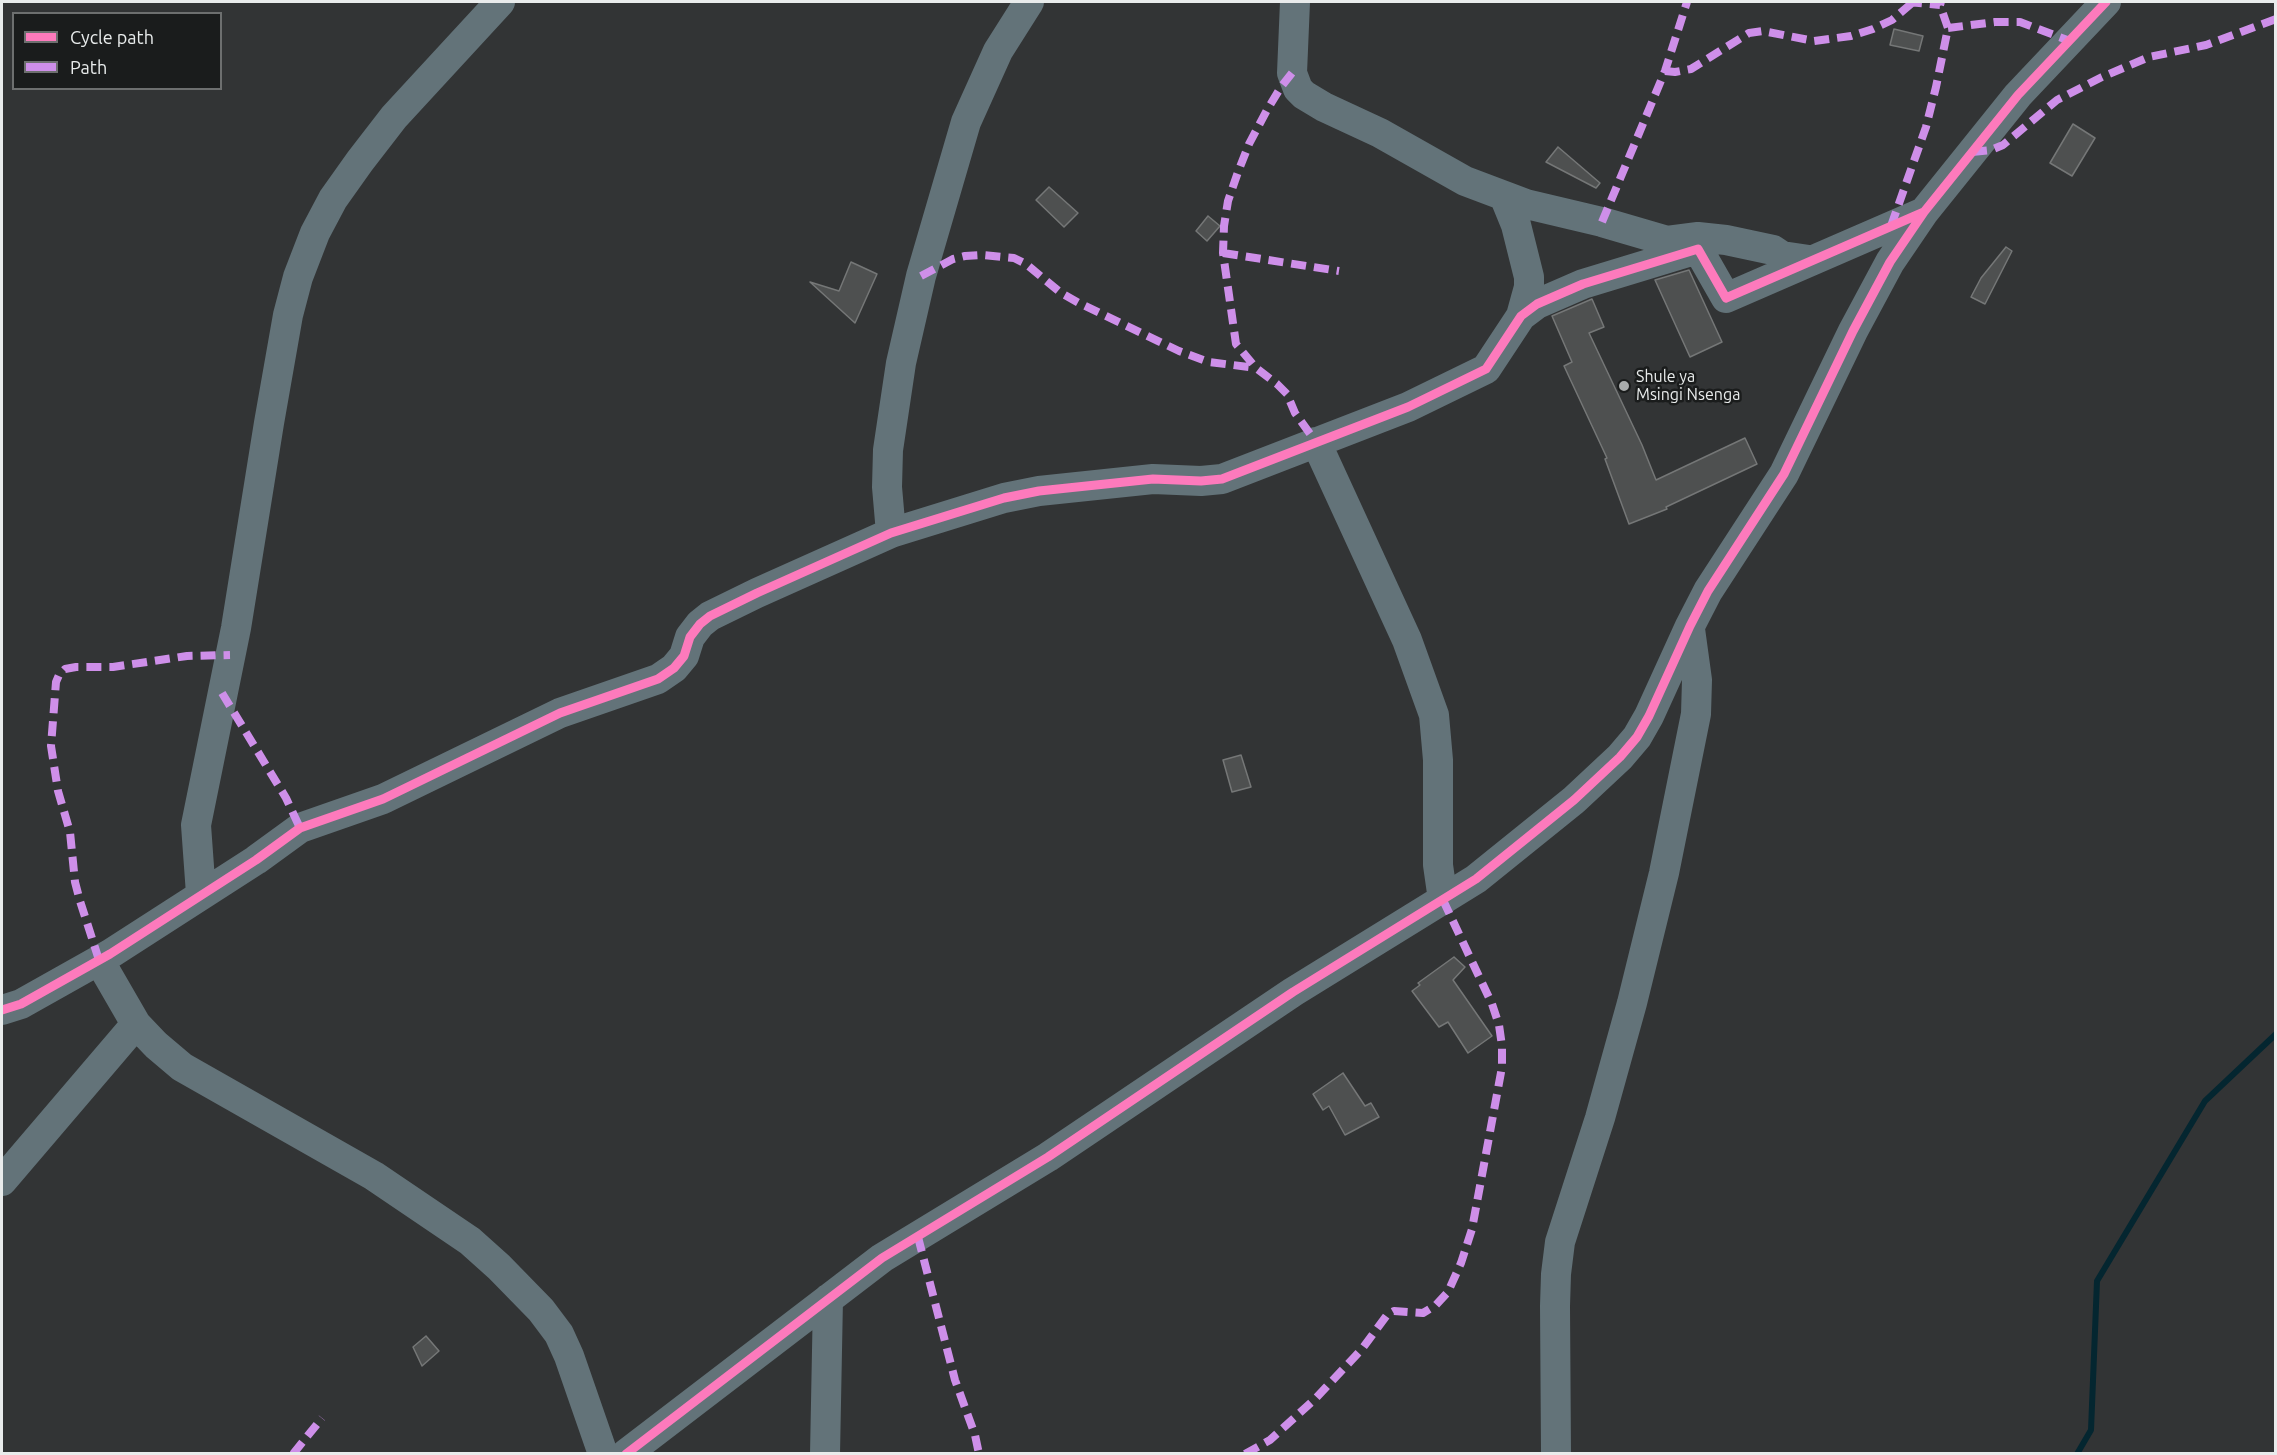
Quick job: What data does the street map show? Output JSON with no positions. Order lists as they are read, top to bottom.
{
  "places": ["Shule ya Msingi Nsenga"],
  "legend": ["Cycle path", "Path"]
}
